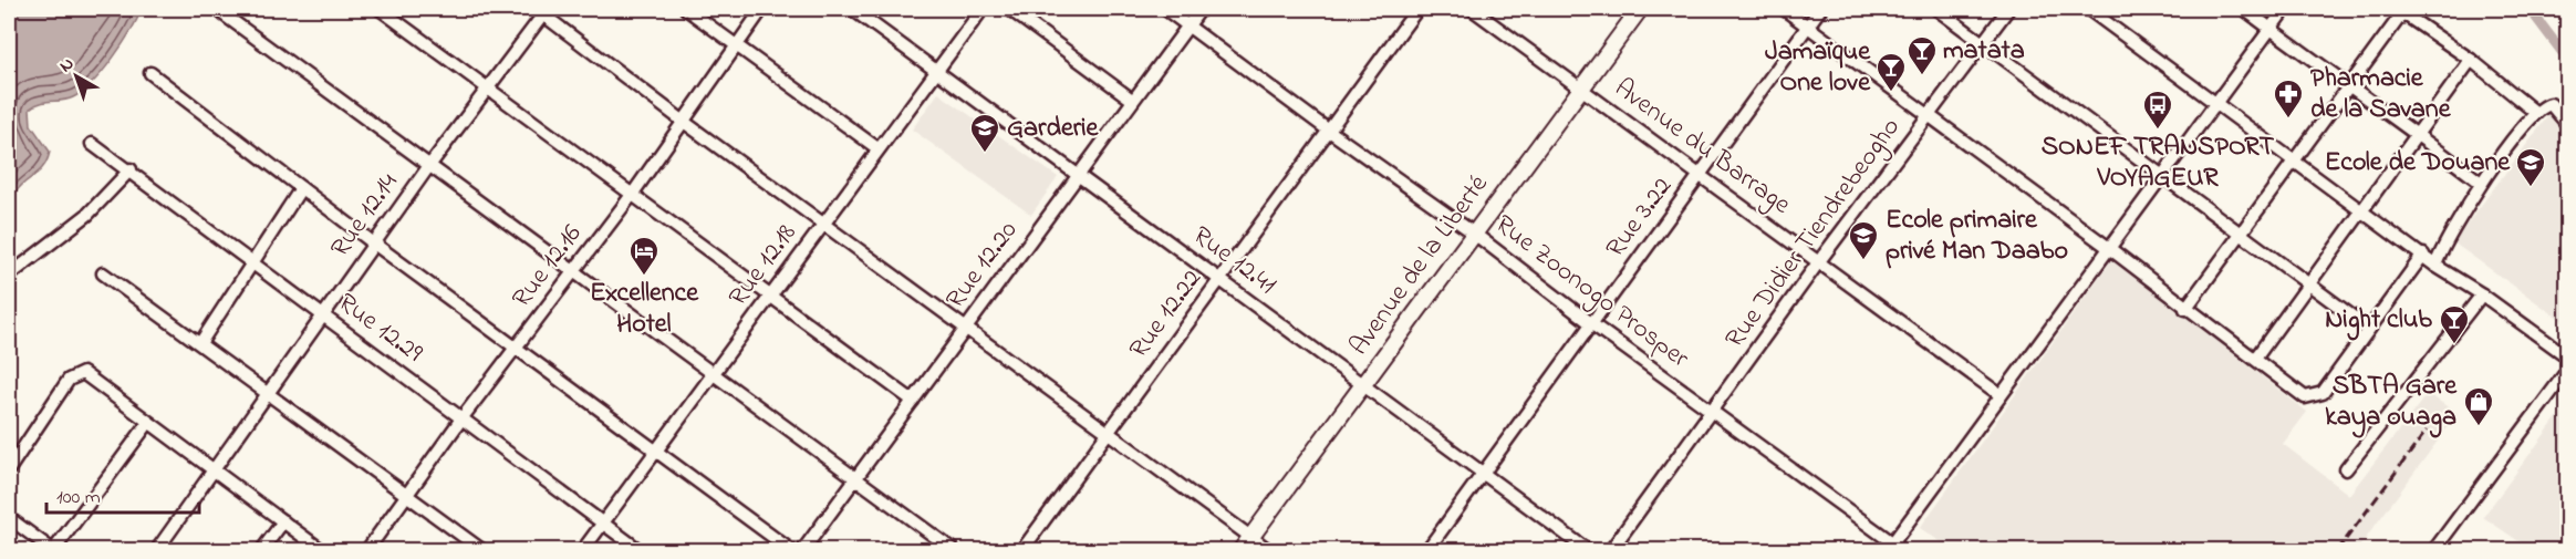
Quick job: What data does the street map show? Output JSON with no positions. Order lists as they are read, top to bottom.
{
  "streets": {
    "main road": ["Avenue de la Liberté"],
    "street": [
      "Avenue du Barrage",
      "Rue 12.14",
      "Rue 3.22",
      "Rue Didier Tiendrebeogho",
      "Rue 12.41",
      "Rue 12.18",
      "Rue 12.20",
      "Rue 12.16",
      "Rue Zoonogo Prosper",
      "Rue 12.22",
      "Rue 12.29"
    ]
  },
  "crossings": [
    ["Avenue du Barrage", "Rue 3.22"],
    ["Avenue du Barrage", "Rue Didier Tiendrebeogho"],
    ["Avenue du Barrage", "Avenue de la Liberté"],
    ["Rue 12.14", "Rue 12.29"],
    ["Rue 3.22", "Rue 12.41"],
    ["Rue 3.22", "Rue Zoonogo Prosper"],
    ["Rue Didier Tiendrebeogho", "Rue Zoonogo Prosper"],
    ["Rue 12.41", "Rue 12.18"],
    ["Rue 12.41", "Rue 12.20"],
    ["Rue 12.41", "Avenue de la Liberté"],
    ["Rue 12.41", "Rue 12.22"],
    ["Rue 12.18", "Rue 12.29"],
    ["Rue 12.20", "Rue Zoonogo Prosper"],
    ["Avenue de la Liberté", "Rue Zoonogo Prosper"],
    ["Rue 12.16", "Rue 12.29"],
    ["Rue Zoonogo Prosper", "Rue 12.22"]
  ],
  "places": {
    "bar": ["matata", "Jamaïque One love", "Night club"],
    "pharmacy": ["Pharmacie de la Savane"],
    "bus stop": ["SONEF TRANSPORT VOYAGEUR"],
    "school or university": ["Garderie", "Ecole de Douane", "Ecole primaire privé Man Daabo"],
    "hotel": ["Excellence Hotel"],
    "shop": ["SBTA Gare kaya ouaga"]
  },
  "scale_bar": "100 m",
  "north": "top left"
}
